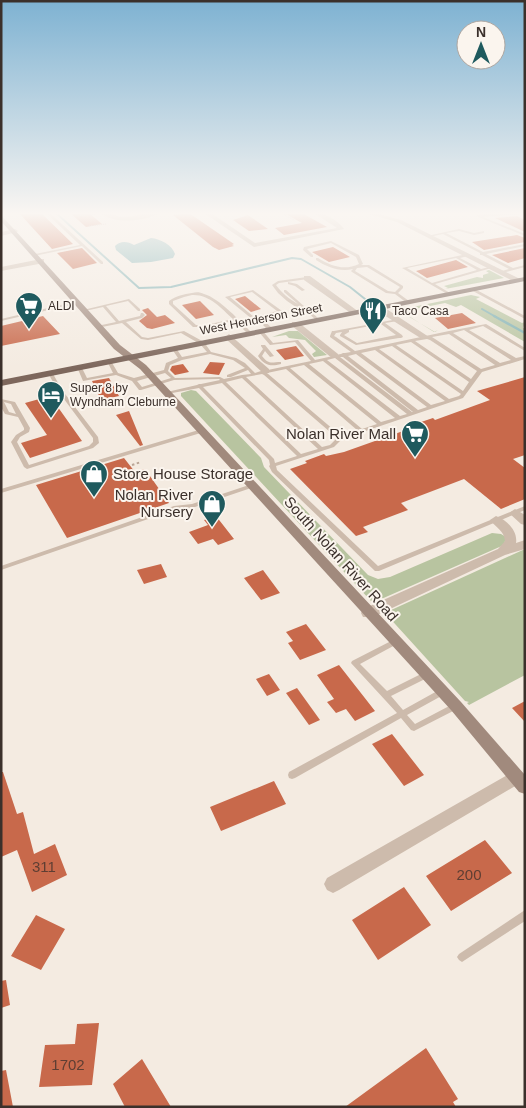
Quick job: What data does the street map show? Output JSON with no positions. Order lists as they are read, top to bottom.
{
  "streets": {
    "main road": ["West Henderson Street", "South Nolan River Road"]
  },
  "crossings": [
    ["West Henderson Street", "South Nolan River Road"]
  ],
  "places": {
    "supermarket": ["ALDI", "Nolan River Mall"],
    "restaurant": ["Taco Casa"],
    "hotel": ["Super 8 by Wyndham Cleburne"],
    "shop": ["Store House Storage", "Nolan River Nursery"]
  },
  "house_numbers": ["311", "200", "1702"],
  "north": "top"
}
